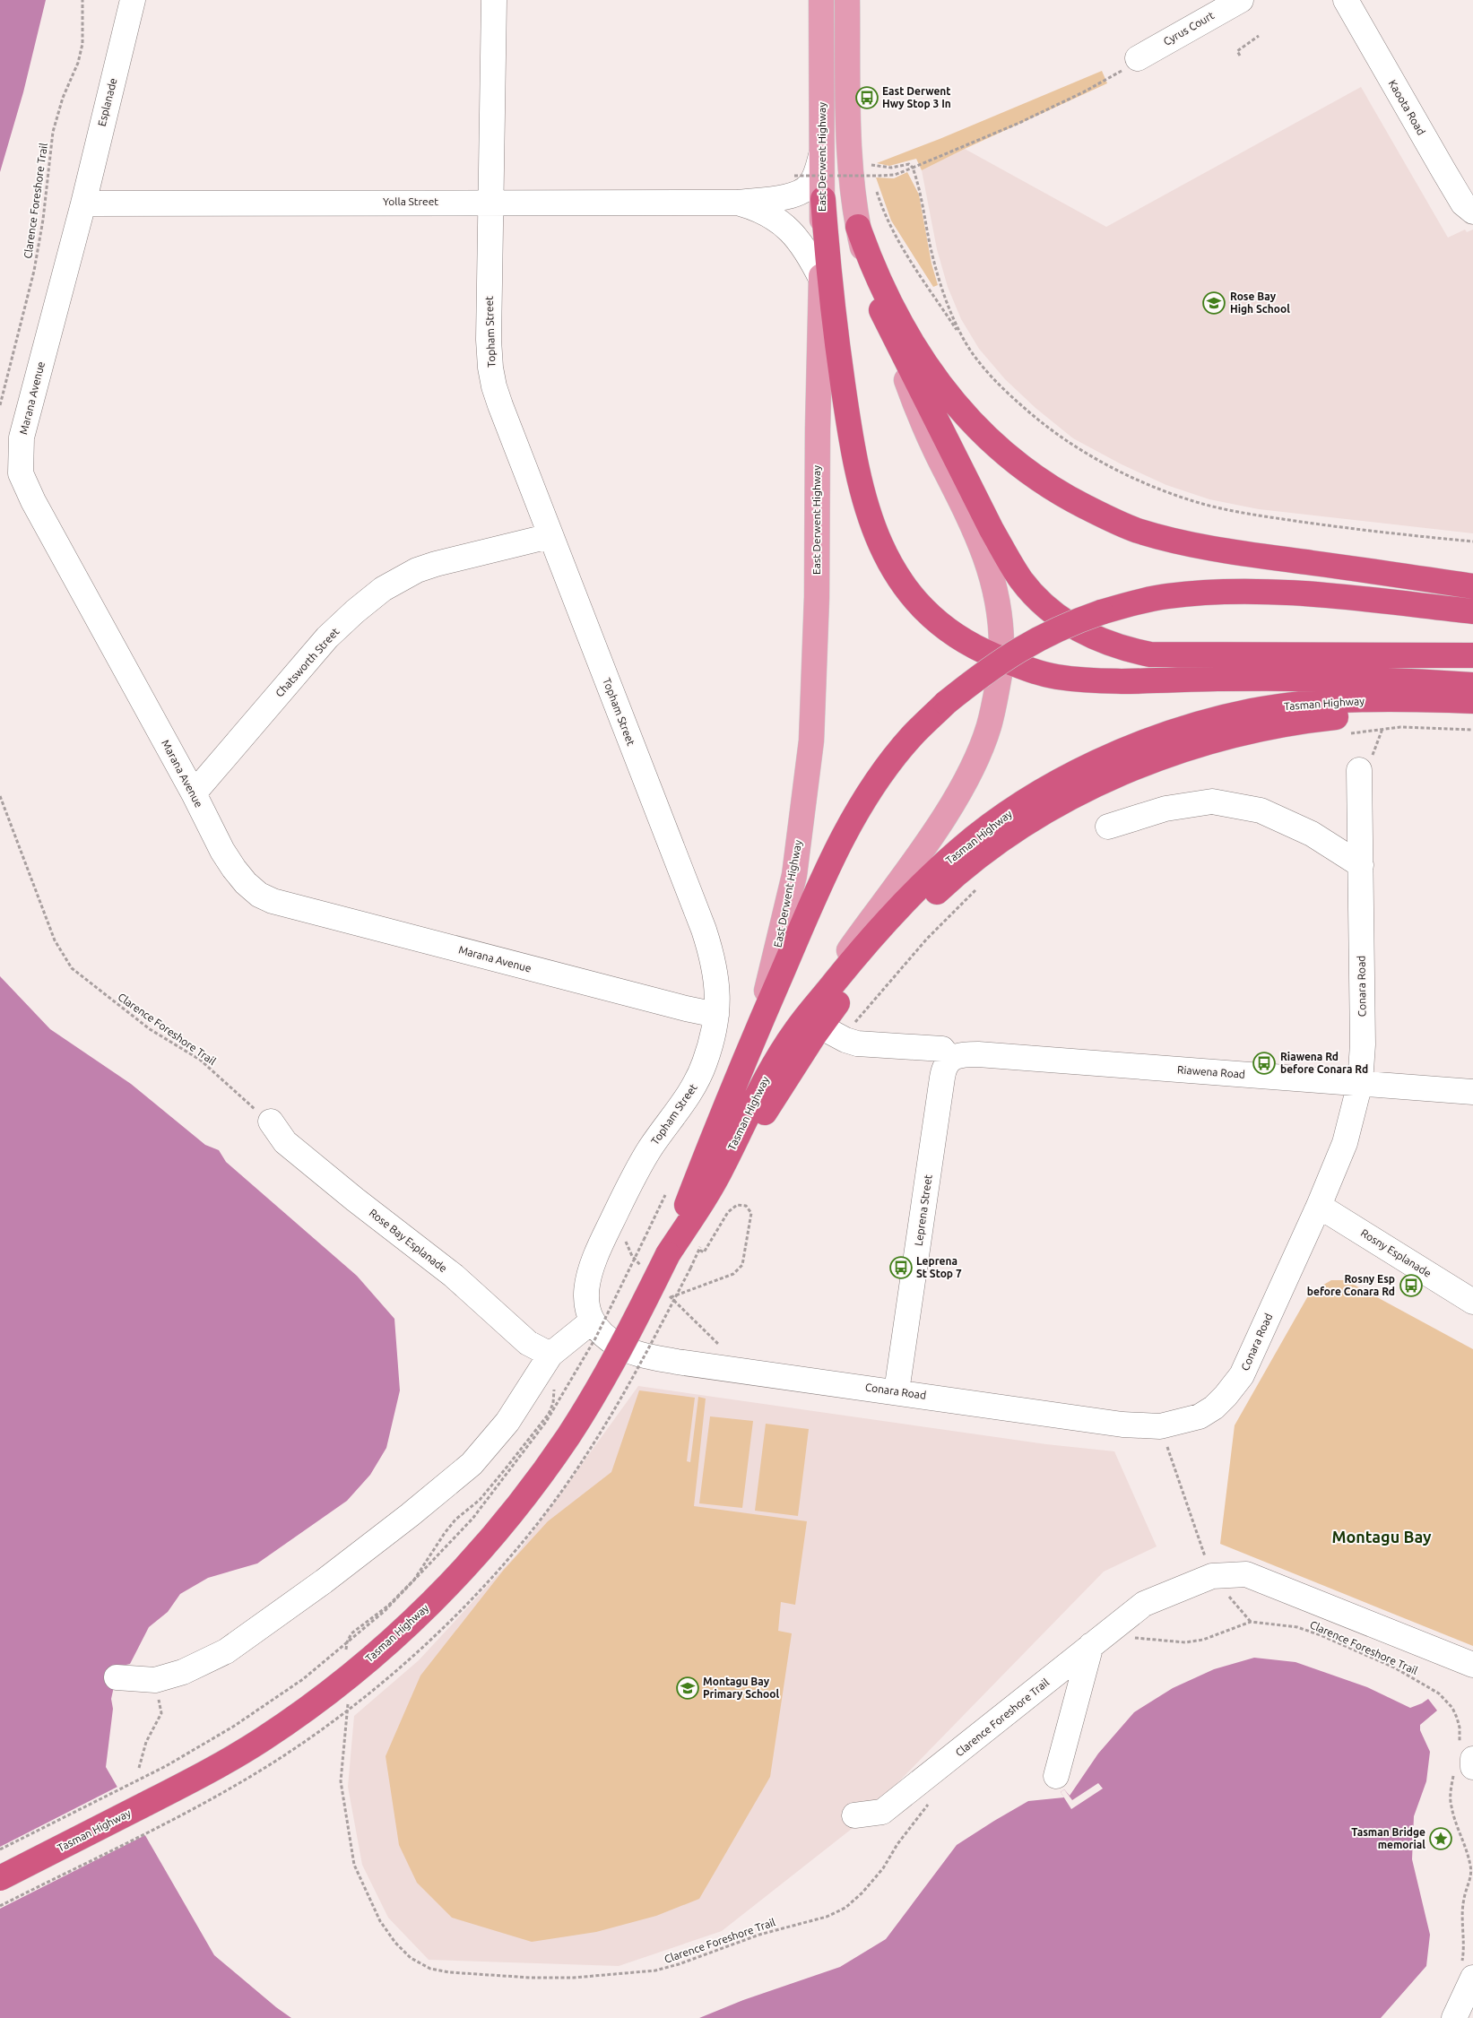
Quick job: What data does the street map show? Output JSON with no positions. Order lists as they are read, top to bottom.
{
  "streets": {
    "highway": ["Tasman Highway"],
    "main road": ["East Derwent Highway"],
    "street": [
      "Cyrus Court",
      "Esplanade",
      "Kaoota Road",
      "Yolla Street",
      "Topham Street",
      "Marana Avenue",
      "Chatsworth Street",
      "Conara Road",
      "Riawena Road",
      "Leprena Street",
      "Rose Bay Esplanade",
      "Rosny Esplanade"
    ],
    "path": ["Clarence Foreshore Trail"]
  },
  "crossings": [
    ["Esplanade", "Yolla Street"],
    ["Esplanade", "Marana Avenue"],
    ["East Derwent Highway", "Yolla Street"],
    ["East Derwent Highway", "Tasman Highway"],
    ["Clarence Foreshore Trail", "Rose Bay Esplanade"],
    ["Yolla Street", "Topham Street"],
    ["Yolla Street", "Marana Avenue"],
    ["Topham Street", "Marana Avenue"],
    ["Topham Street", "Chatsworth Street"],
    ["Topham Street", "Conara Road"],
    ["Marana Avenue", "Chatsworth Street"],
    ["Conara Road", "Riawena Road"],
    ["Conara Road", "Leprena Street"],
    ["Conara Road", "Rosny Esplanade"],
    ["Riawena Road", "Leprena Street"]
  ],
  "districts": ["Montagu Bay"],
  "places": {
    "bus stop": [
      "East Derwent Hwy Stop 3 In",
      "Riawena Rd before Conara Rd",
      "Leprena St Stop 7",
      "Rosny Esp before Conara Rd"
    ],
    "school or university": ["Rose Bay High School", "Montagu Bay Primary School"],
    "place": ["Tasman Bridge memorial"]
  }
}
